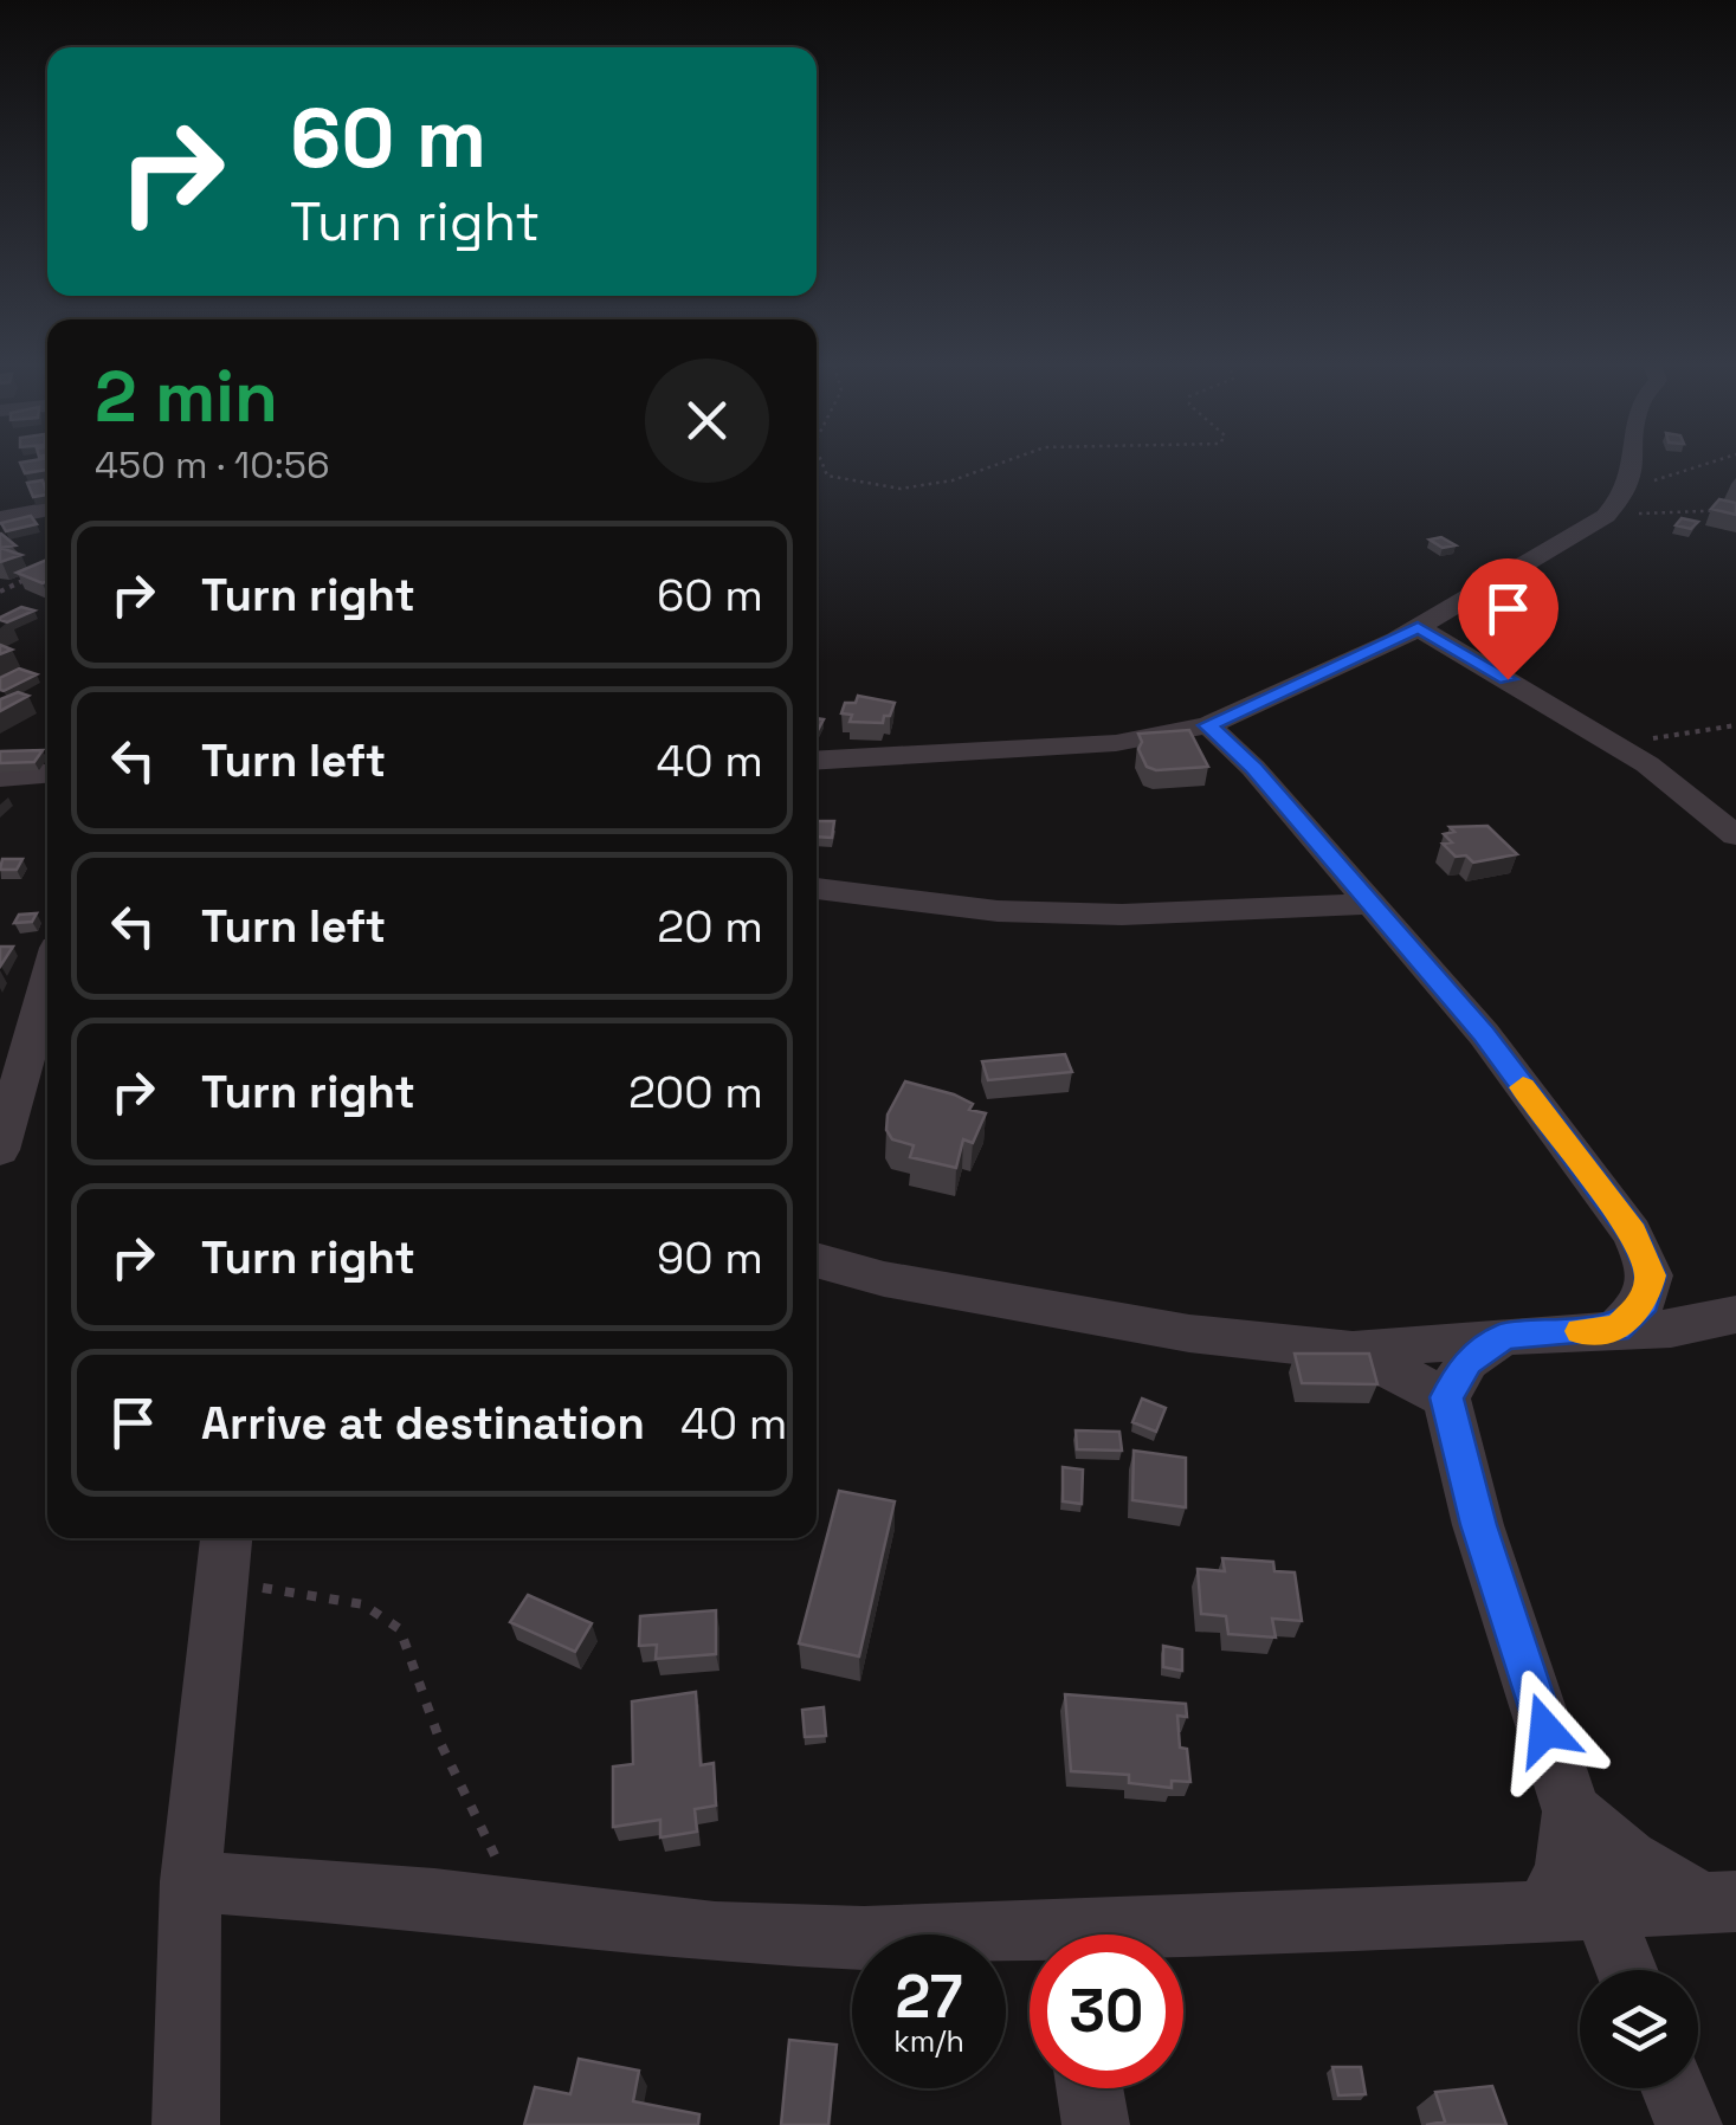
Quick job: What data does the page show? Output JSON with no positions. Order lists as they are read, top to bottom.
{
  "page": {
    "turn": ["60 m", "Turn right"],
    "heading": ["2 min", "450 m · 10:56"],
    "list": [
      {
        "name": "Turn right",
        "value": "60 m"
      },
      {
        "name": "Turn left",
        "value": "40 m"
      },
      {
        "name": "Turn left",
        "value": "20 m"
      },
      {
        "name": "Turn right",
        "value": "200 m"
      },
      {
        "name": "Turn right",
        "value": "90 m"
      },
      {
        "name": "Arrive at destination",
        "value": "40 m"
      }
    ],
    "speed": "27 km/h",
    "limit": "30"
  }
}
